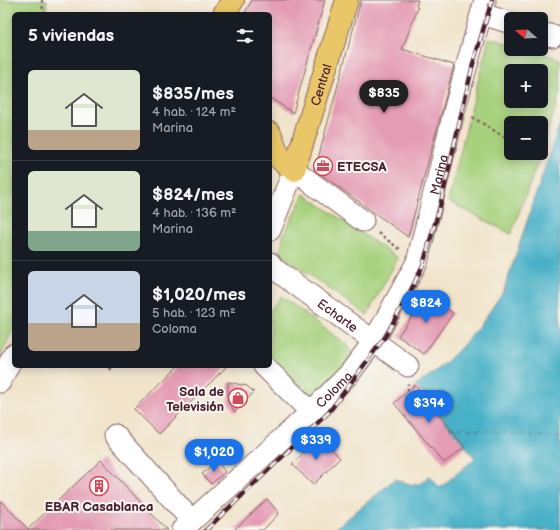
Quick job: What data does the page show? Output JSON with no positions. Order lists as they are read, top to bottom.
{
  "streets": {
    "main road": ["Central"],
    "street": ["Marina", "Echarte", "Coloma"]
  },
  "crossings": [
    ["Marina", "Echarte"],
    ["Marina", "Coloma"],
    ["Echarte", "Coloma"]
  ],
  "places": {
    "office": ["ETECSA"],
    "shop": ["Sala de Televisión"],
    "building": ["EBAR Casablanca"]
  },
  "north": "left",
  "page": {
    "map_buttons": ["+", "−"],
    "heading": "5 viviendas",
    "list": [
      {
        "name": "$835/mes",
        "note": "4 hab. · 124 m² · Marina"
      },
      {
        "name": "$824/mes",
        "note": "4 hab. · 136 m² · Marina"
      },
      {
        "name": "$1,020/mes",
        "note": "5 hab. · 123 m² · Coloma"
      }
    ],
    "price": [
      "$835",
      "$824",
      "$394",
      "$339",
      "$1,020"
    ]
  }
}
